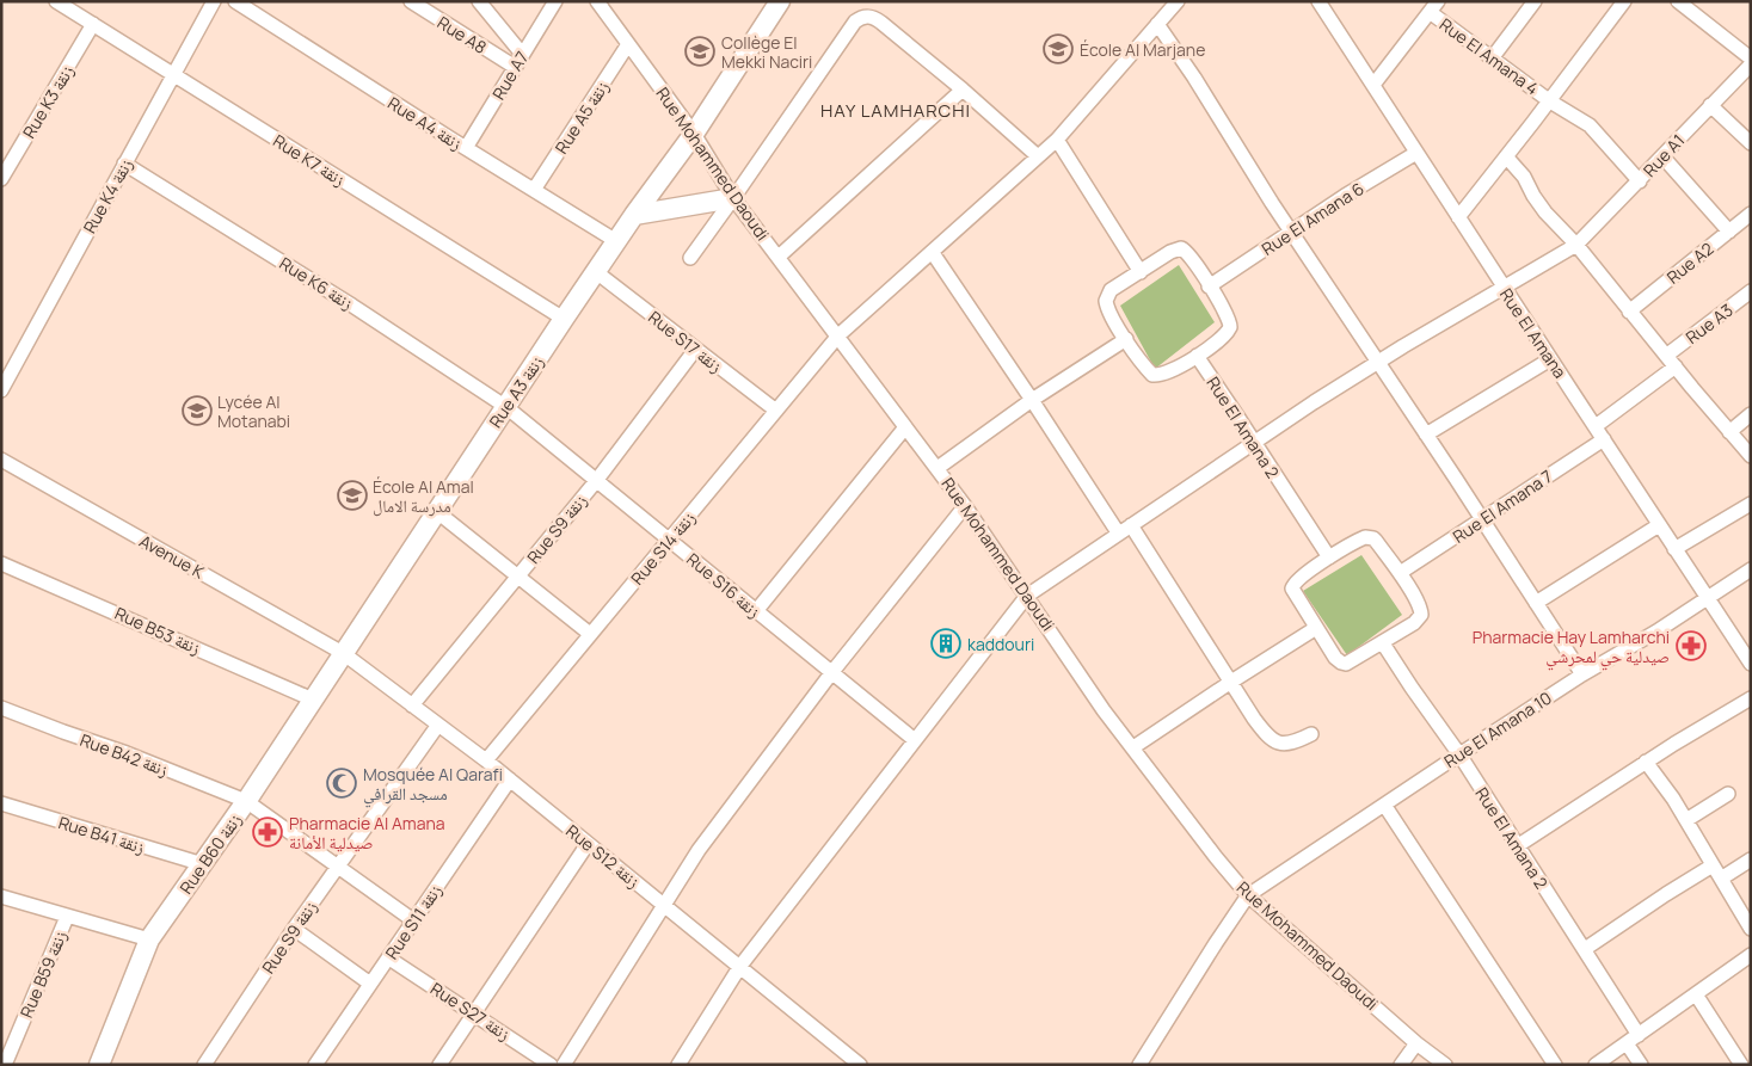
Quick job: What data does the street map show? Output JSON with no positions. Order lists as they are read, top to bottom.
{
  "streets": {
    "street": [
      "Rue A8",
      "Rue El Amana 4",
      "Rue A7",
      "Rue K3 زنقة",
      "Rue A5 زنقة",
      "Rue A4 زنقة",
      "Rue A1",
      "Rue K7 زنقة",
      "Rue Mohammed Daoudi",
      "Rue K4 زنقة",
      "Rue El Amana 6",
      "Rue A2",
      "Rue K6 زنقة",
      "Rue A3",
      "Rue El Amana",
      "Rue S17 زنقة",
      "Rue A3 زنقة",
      "Rue El Amana 2",
      "Rue El Amana 7",
      "Rue S9 زنقة",
      "Rue S14 زنقة",
      "Avenue K",
      "Rue S16 زنقة",
      "Rue B53 زنقة",
      "Rue El Amana 10",
      "Rue B42 زنقة",
      "Rue B41 زنقة",
      "Rue B60 زنقة",
      "Rue S12 زنقة",
      "Rue S11 زنقة",
      "Rue B59 زنقة",
      "Rue S27 زنقة"
    ]
  },
  "crossings": [
    ["Rue A8", "Rue A7"],
    ["Rue El Amana 4", "Rue El Amana"],
    ["Rue A7", "Rue A4 زنقة"],
    ["Rue K3 زنقة", "Rue K7 زنقة"],
    ["Rue A5 زنقة", "Rue A4 زنقة"],
    ["Rue A5 زنقة", "Rue Mohammed Daoudi"],
    ["Rue A4 زنقة", "Rue A3 زنقة"],
    ["Rue A1", "Rue Mohammed Daoudi"],
    ["Rue A1", "Rue El Amana"],
    ["Rue A1", "Rue El Amana 2"],
    ["Rue A1", "Rue S16 زنقة"],
    ["Rue A1", "Rue S12 زنقة"],
    ["Rue K7 زنقة", "Rue K4 زنقة"],
    ["Rue K7 زنقة", "Rue A3 زنقة"],
    ["Rue Mohammed Daoudi", "Rue A3 زنقة"],
    ["Rue Mohammed Daoudi", "Rue S14 زنقة"],
    ["Rue Mohammed Daoudi", "Rue El Amana 10"],
    ["Rue K4 زنقة", "Rue K6 زنقة"],
    ["Rue El Amana 6", "Rue El Amana"],
    ["Rue El Amana 6", "Rue El Amana 2"],
    ["Rue K6 زنقة", "Rue A3 زنقة"],
    ["Rue K6 زنقة", "Rue S16 زنقة"],
    ["Rue El Amana", "Rue El Amana 7"],
    ["Rue El Amana", "Rue El Amana 10"],
    ["Rue S17 زنقة", "Rue A3 زنقة"],
    ["Rue S17 زنقة", "Rue S9 زنقة"],
    ["Rue S17 زنقة", "Rue S14 زنقة"],
    ["Rue A3 زنقة", "Avenue K"],
    ["Rue A3 زنقة", "Rue S16 زنقة"],
    ["Rue A3 زنقة", "Rue B60 زنقة"],
    ["Rue A3 زنقة", "Rue S12 زنقة"],
    ["Rue El Amana 2", "Rue El Amana 7"],
    ["Rue El Amana 2", "Rue El Amana 10"],
    ["Rue S9 زنقة", "Rue S16 زنقة"],
    ["Rue S9 زنقة", "Rue B42 زنقة"],
    ["Rue S9 زنقة", "Rue S12 زنقة"],
    ["Rue S14 زنقة", "Rue S16 زنقة"],
    ["Rue S14 زنقة", "Rue S12 زنقة"],
    ["Avenue K", "Rue B60 زنقة"],
    ["Avenue K", "Rue S12 زنقة"],
    ["Rue B53 زنقة", "Rue B60 زنقة"],
    ["Rue B42 زنقة", "Rue B60 زنقة"],
    ["Rue B42 زنقة", "Rue S11 زنقة"],
    ["Rue B41 زنقة", "Rue B60 زنقة"],
    ["Rue B60 زنقة", "Rue S12 زنقة"],
    ["Rue S12 زنقة", "Rue S11 زنقة"],
    ["Rue S11 زنقة", "Rue S27 زنقة"]
  ],
  "districts": ["HAY LAMHARCHI"],
  "places": {
    "school or university": [
      "École Al Marjane",
      "Collège El Mekki Naciri",
      "Lycée Al Motanabi",
      "École Al Amal مدرسة الامال"
    ],
    "building": ["kaddouri"],
    "pharmacy": ["Pharmacie Hay Lamharchi صيدلية حي لمحرشي", "Pharmacie Al Amana صيدلية الأمانة"],
    "mosque": ["Mosquée Al Qarafi مسجد القرافي"]
  }
}
